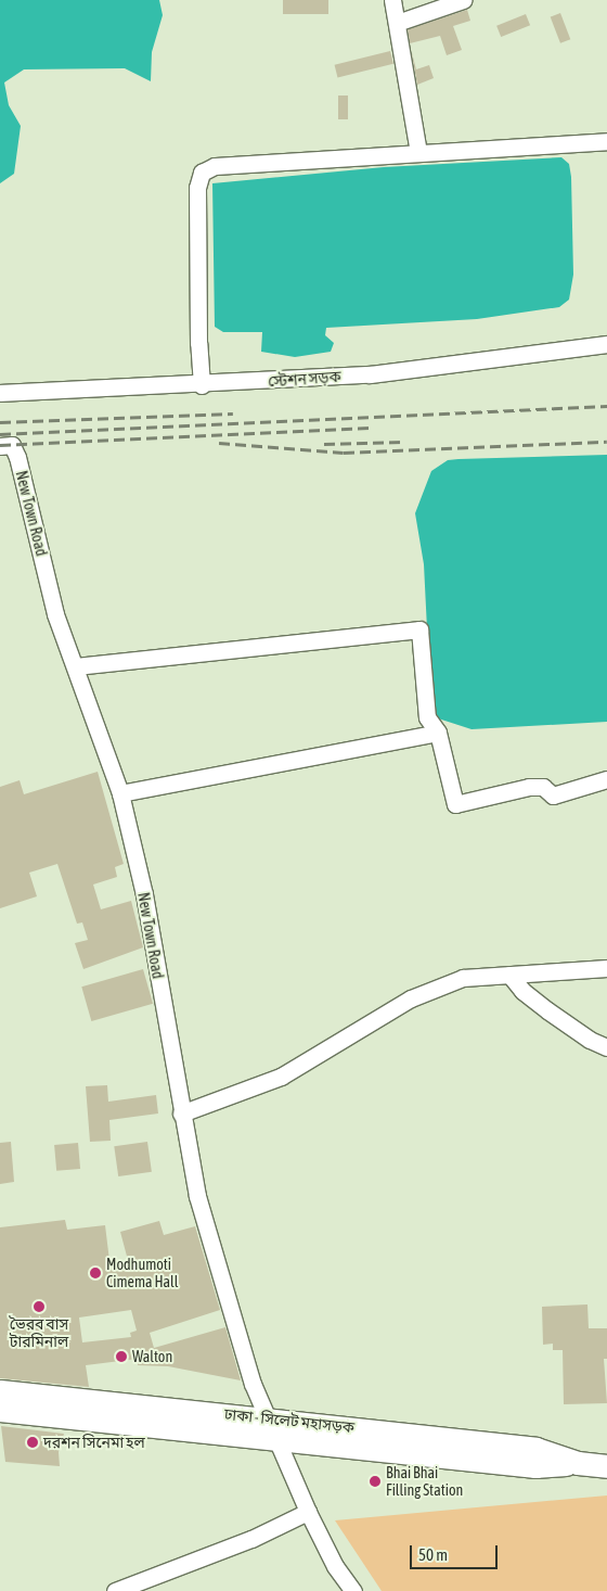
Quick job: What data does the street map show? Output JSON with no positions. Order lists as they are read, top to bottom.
{
  "streets": {
    "highway": ["ঢাকা - সিলেট মহাসড়ক"],
    "street": ["স্টেশন সড়ক", "New Town Road"]
  },
  "crossings": [
    ["New Town Road", "ঢাকা - সিলেট মহাসড়ক"]
  ],
  "places": [
    "Modhumoti Cimema Hall",
    "ভৈরব বাস টারমিনাল",
    "Walton",
    "দরশন সিনেমা হল",
    "Bhai Bhai Filling Station"
  ],
  "scale_bar": "50 m"
}
